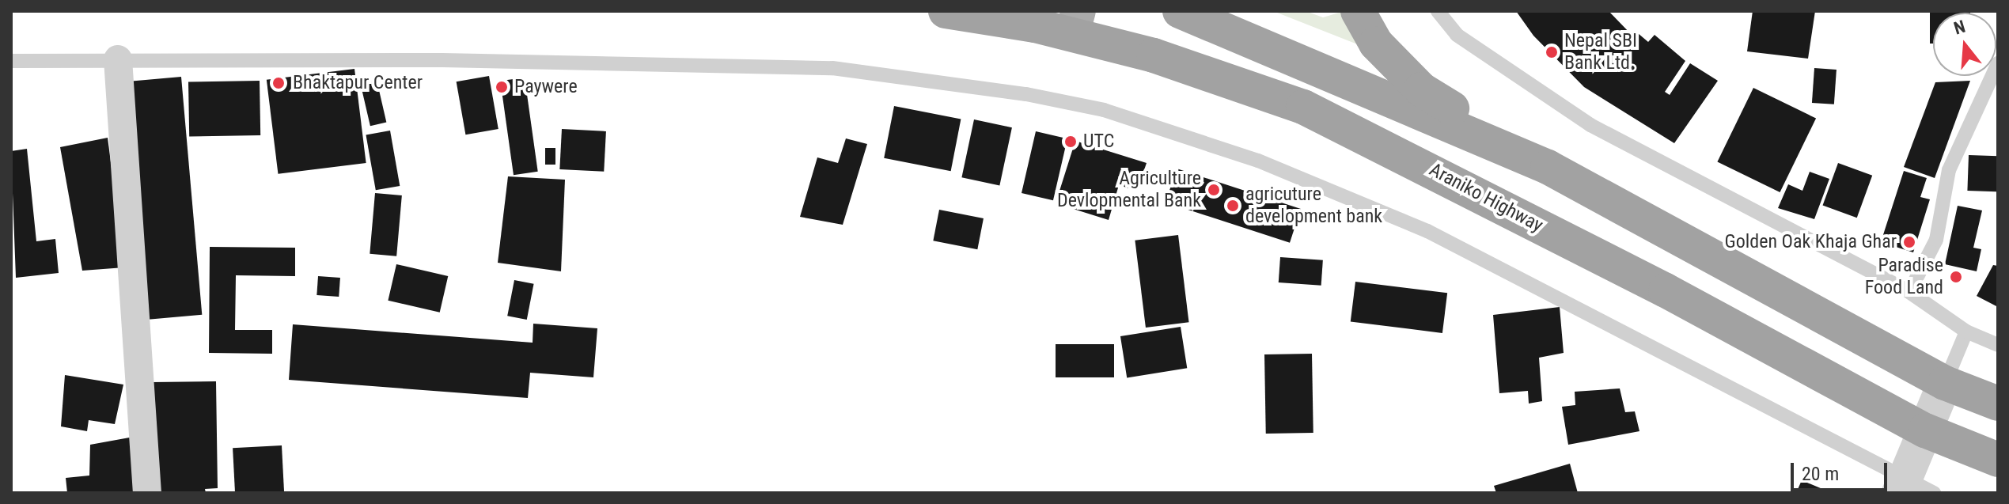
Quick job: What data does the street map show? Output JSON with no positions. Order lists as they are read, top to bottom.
{
  "streets": {
    "highway": ["Araniko Highway"]
  },
  "places": [
    "Nepal SBI Bank Ltd.",
    "Bhaktapur Center",
    "Paywere",
    "UTC",
    "Agriculture Devlopmental Bank",
    "agricuture development bank",
    "Golden Oak Khaja Ghar",
    "Paradise Food Land"
  ],
  "scale_bar": "20 m",
  "north": "top"
}
